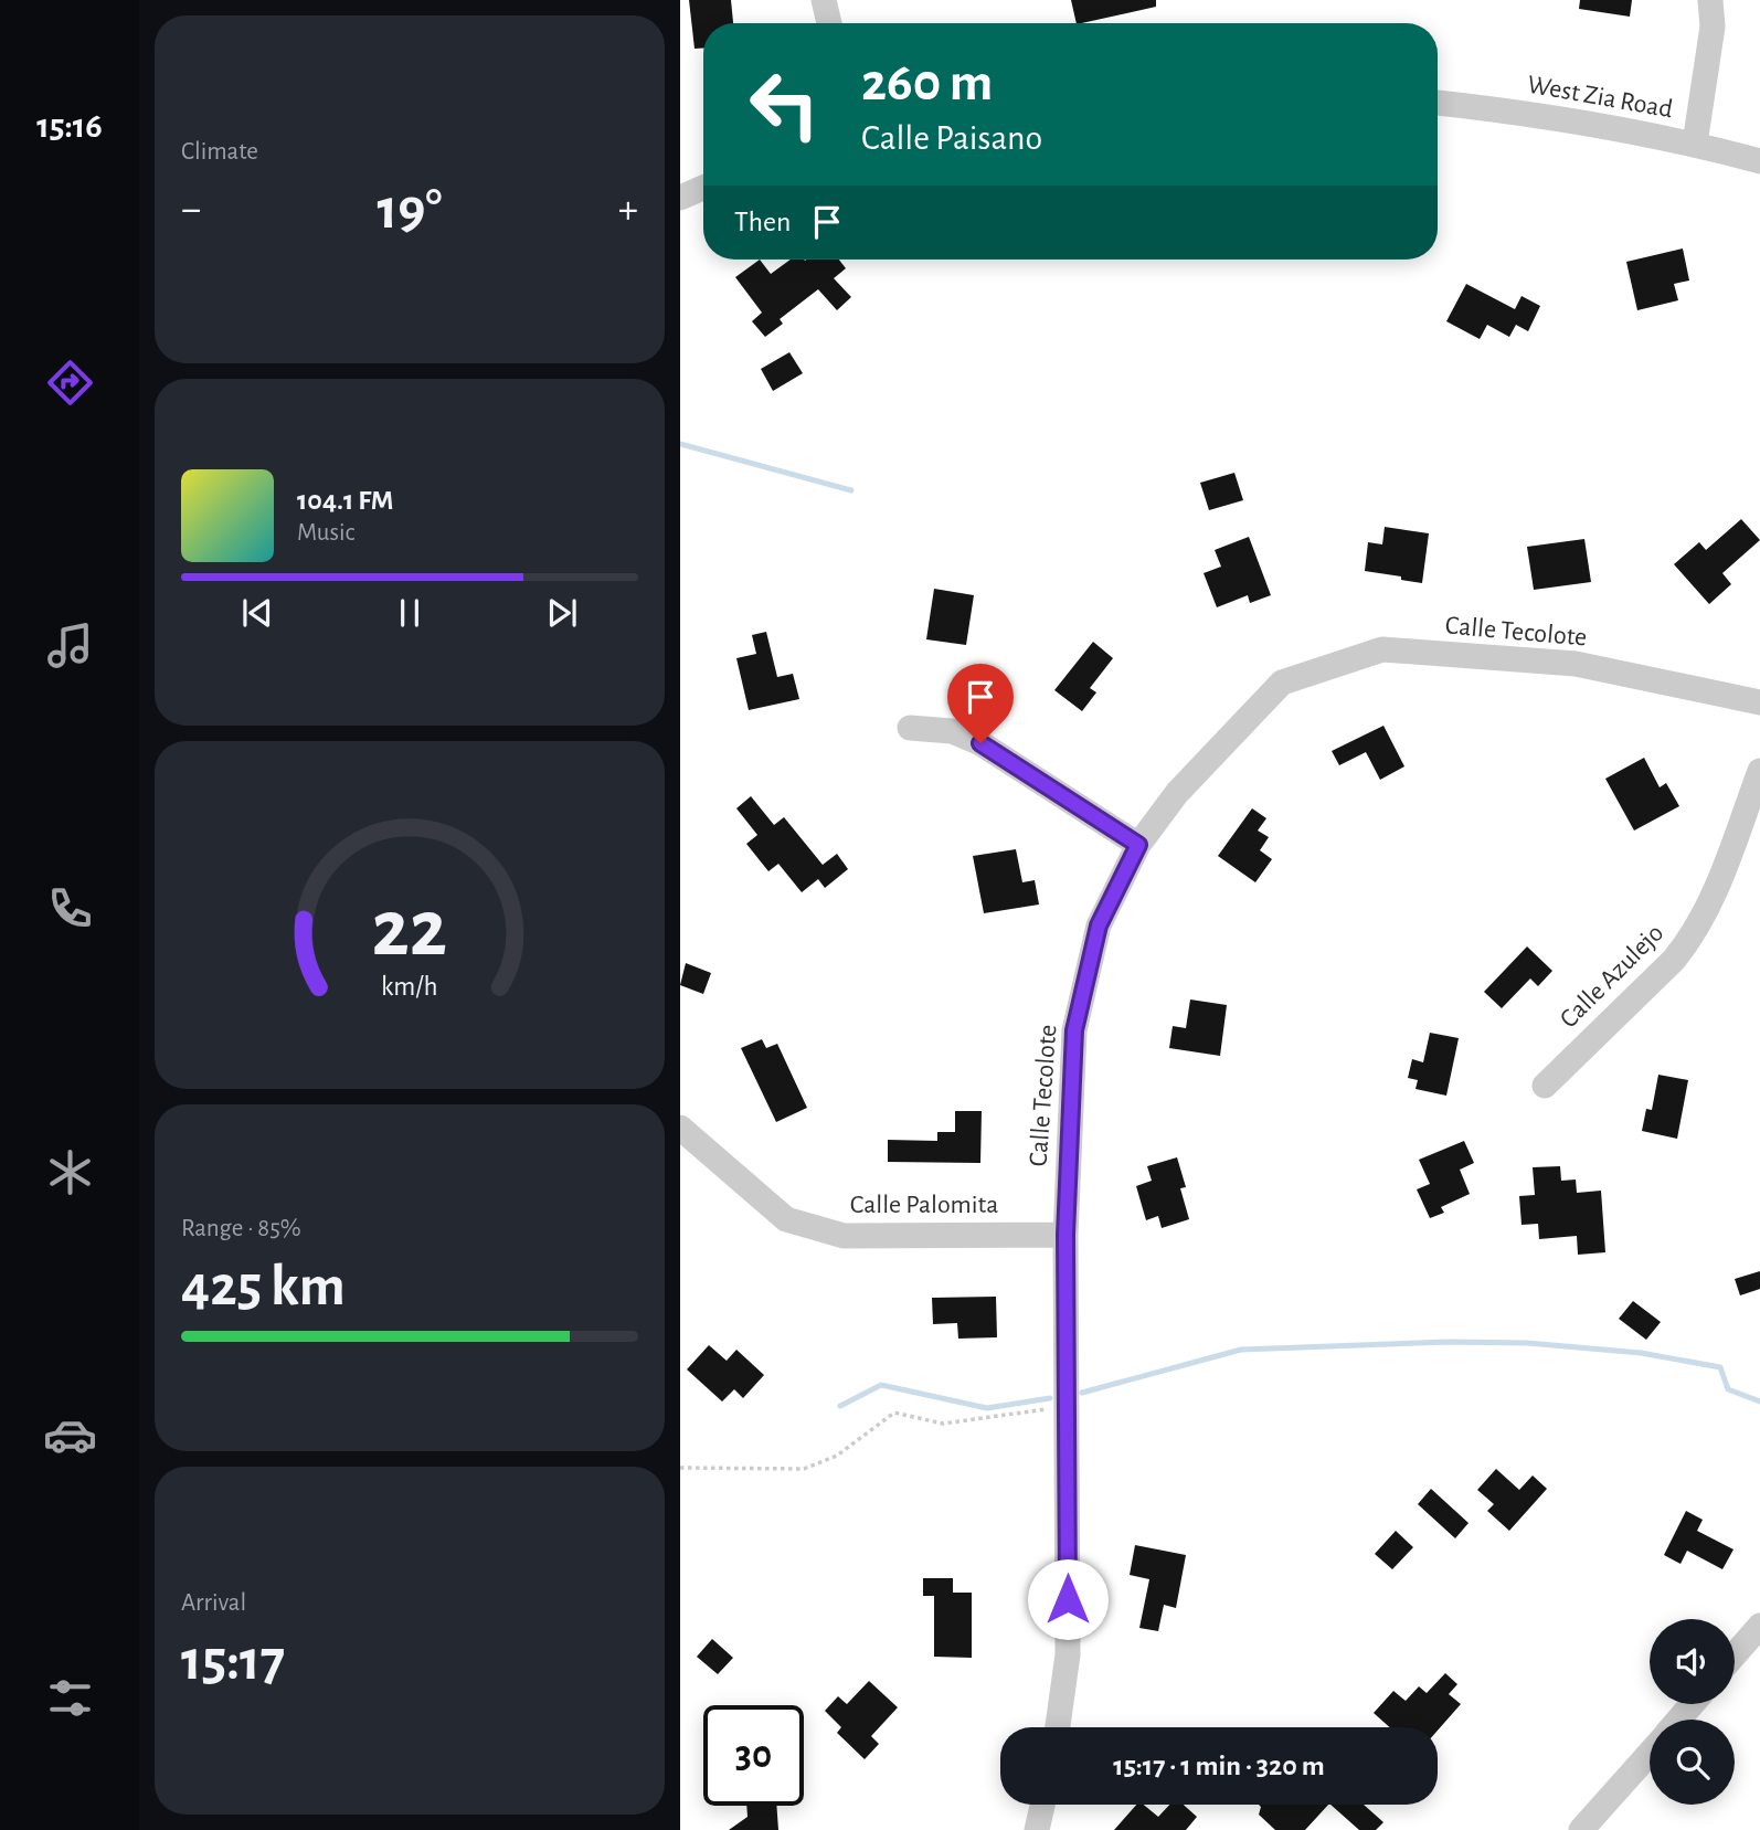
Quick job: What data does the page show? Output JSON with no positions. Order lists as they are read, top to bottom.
{
  "streets": {
    "street": [
      "West Zia Road",
      "Calle Tecolote",
      "Calle Azulejo",
      "Calle Palomita"
    ]
  },
  "crossings": [
    ["Calle Tecolote", "Calle Palomita"]
  ],
  "page": {
    "tabs": "15:16",
    "tile": [
      "Climate",
      ["Range · 85%", "425 km"],
      ["Arrival", "15:17"]
    ],
    "turn": ["260 m", "Calle Paisano"],
    "heat": ["−", "19°", "+"],
    "then": "Then",
    "song": ["104.1 FM", "Music"],
    "limit": "30",
    "trip": "15:17 · 1 min · 320 m",
    "gauge": ["22", "km/h"]
  }
}
